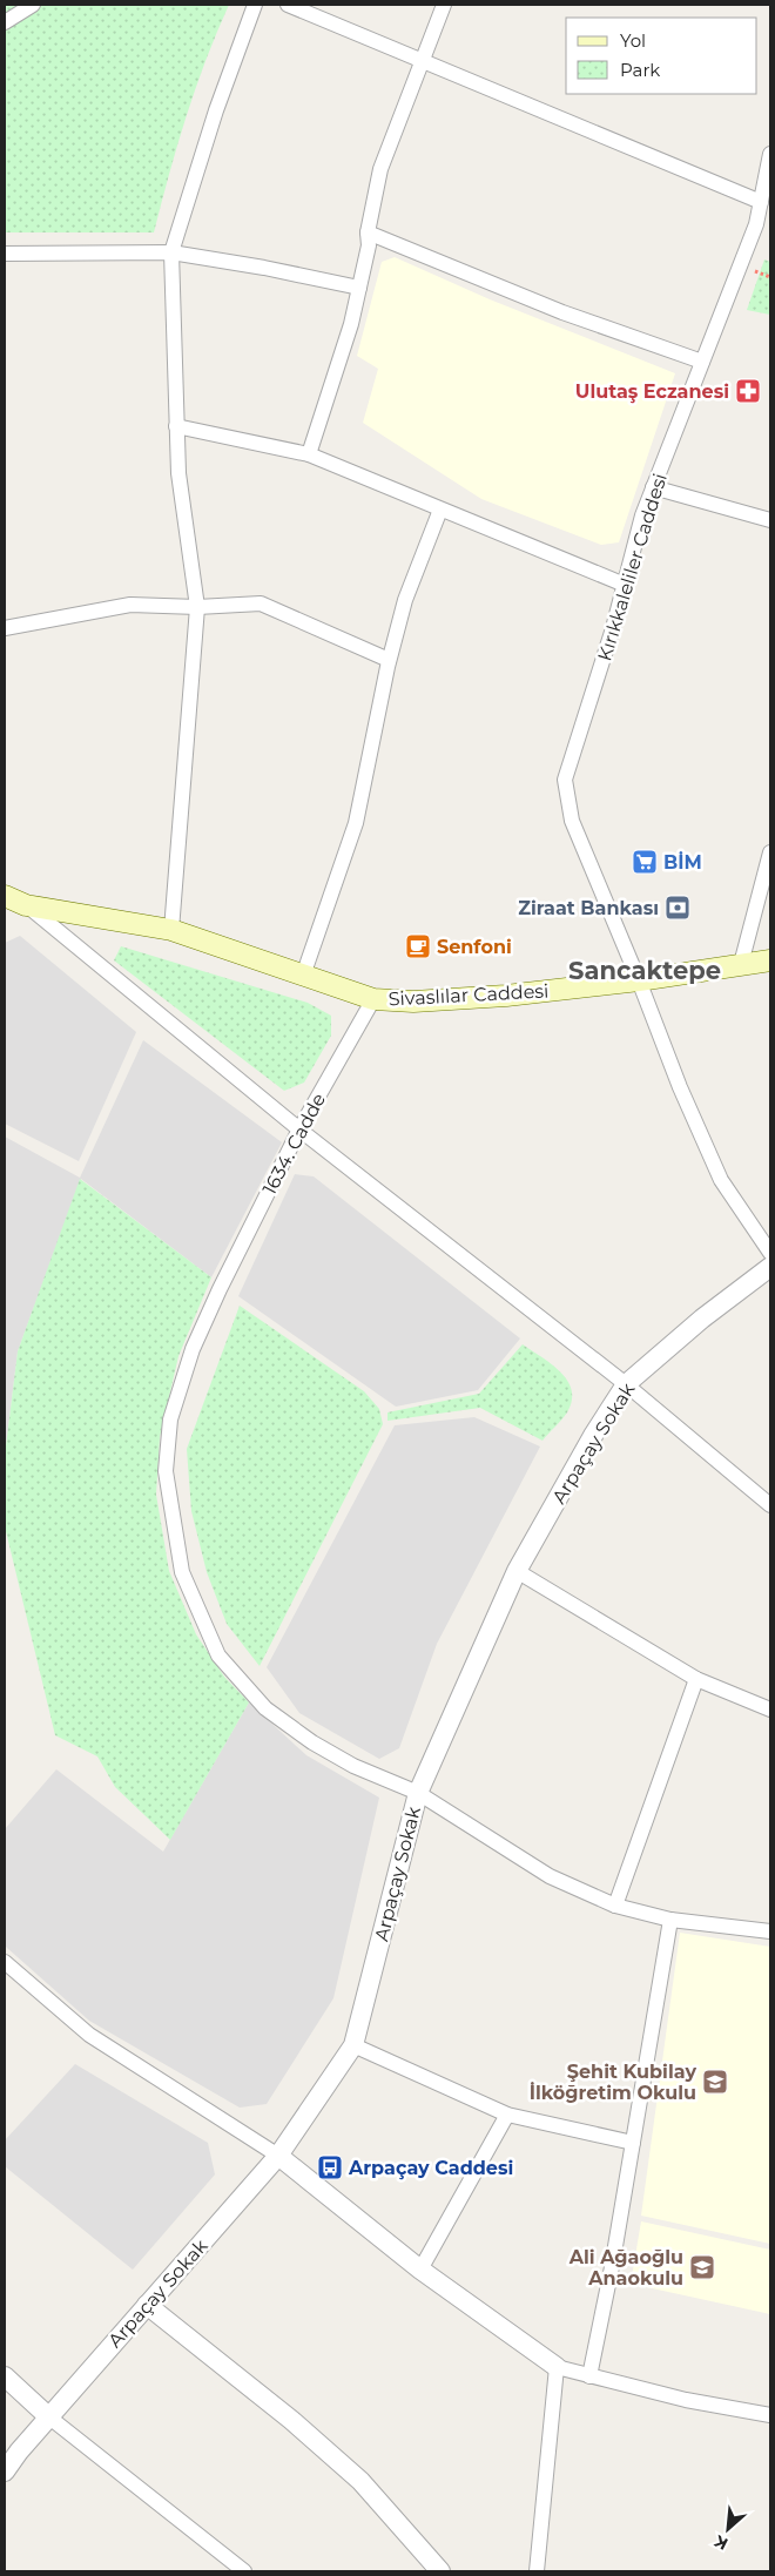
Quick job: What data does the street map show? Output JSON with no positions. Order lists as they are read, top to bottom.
{
  "streets": {
    "main road": ["Sivaslılar Caddesi"],
    "street": ["Kırıkkaleliler Caddesi", "1634. Cadde", "Arpaçay Sokak"]
  },
  "crossings": [
    ["Kırıkkaleliler Caddesi", "Sivaslılar Caddesi"],
    ["Sivaslılar Caddesi", "1634. Cadde"],
    ["1634. Cadde", "Arpaçay Sokak"]
  ],
  "districts": ["Sancaktepe"],
  "places": {
    "pharmacy": ["Ulutaş Eczanesi"],
    "supermarket": ["BİM"],
    "bank": ["Ziraat Bankası"],
    "cafe": ["Senfoni"],
    "school or university": ["Şehit Kubilay İlköğretim Okulu", "Ali Ağaoğlu Anaokulu"],
    "bus stop": ["Arpaçay Caddesi"]
  },
  "legend": ["Yol", "Park"],
  "north": "bottom left"
}
